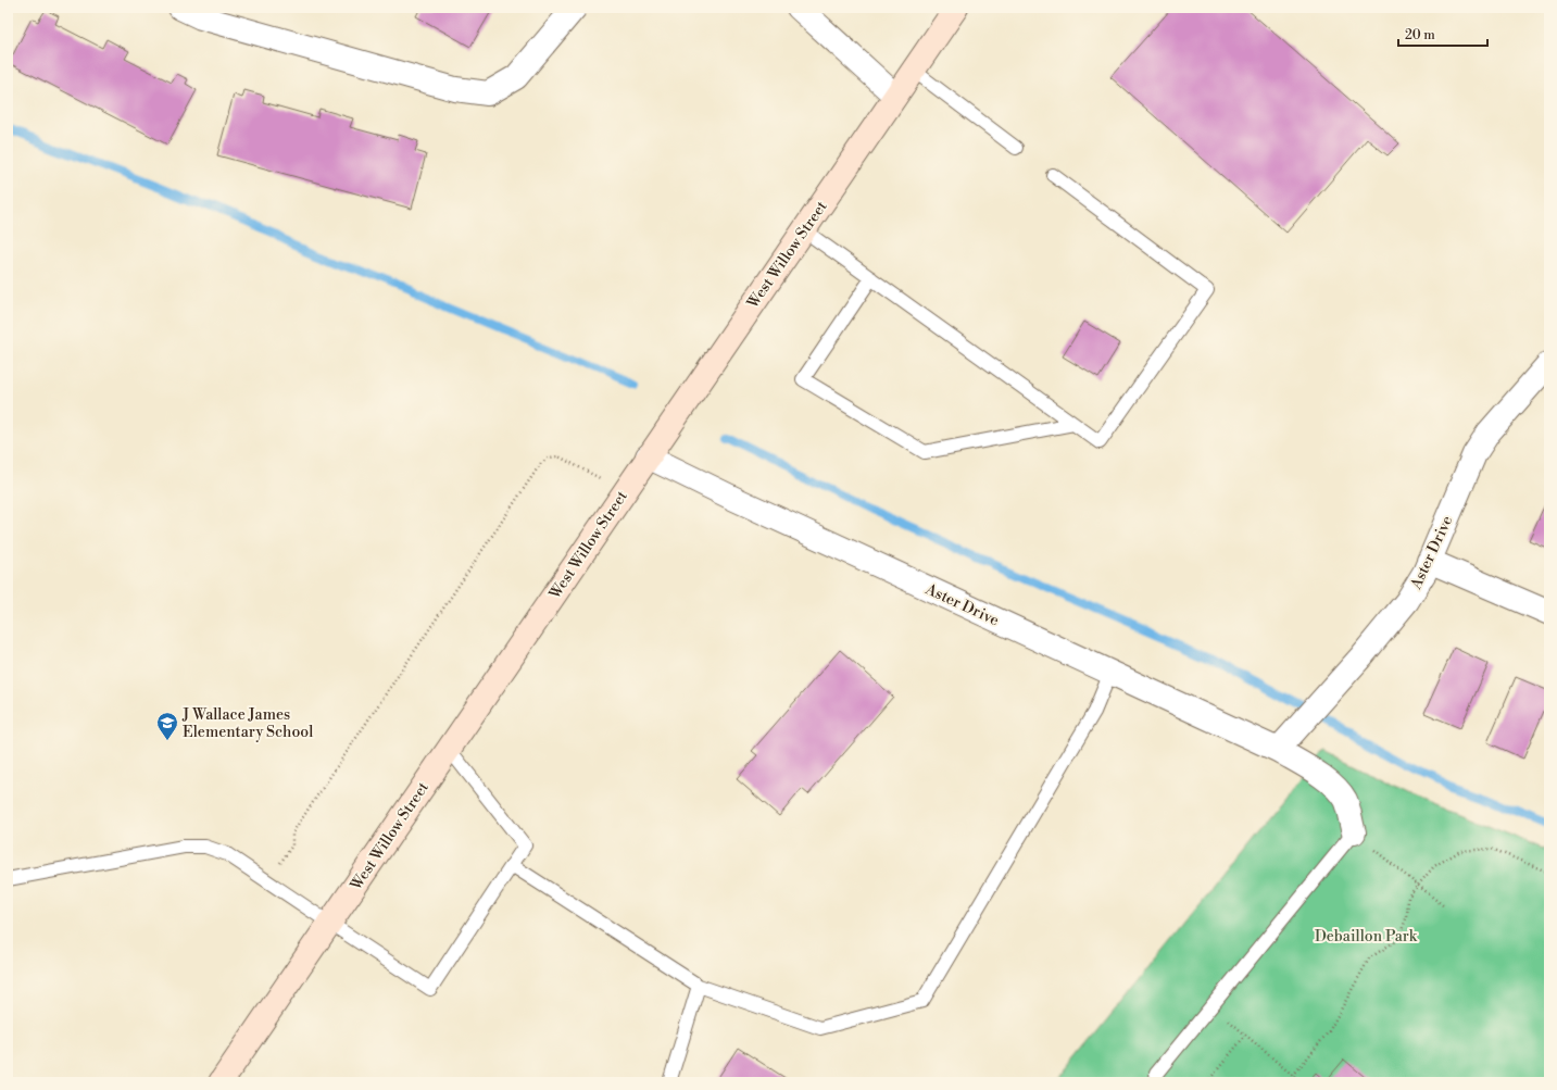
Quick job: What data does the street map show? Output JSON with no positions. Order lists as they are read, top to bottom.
{
  "streets": {
    "main road": ["West Willow Street"],
    "street": ["Aster Drive"]
  },
  "crossings": [
    ["West Willow Street", "Aster Drive"]
  ],
  "parks": ["Debaillon Park"],
  "places": {
    "school or university": ["J Wallace James Elementary School"]
  },
  "scale_bar": "20 m"
}
